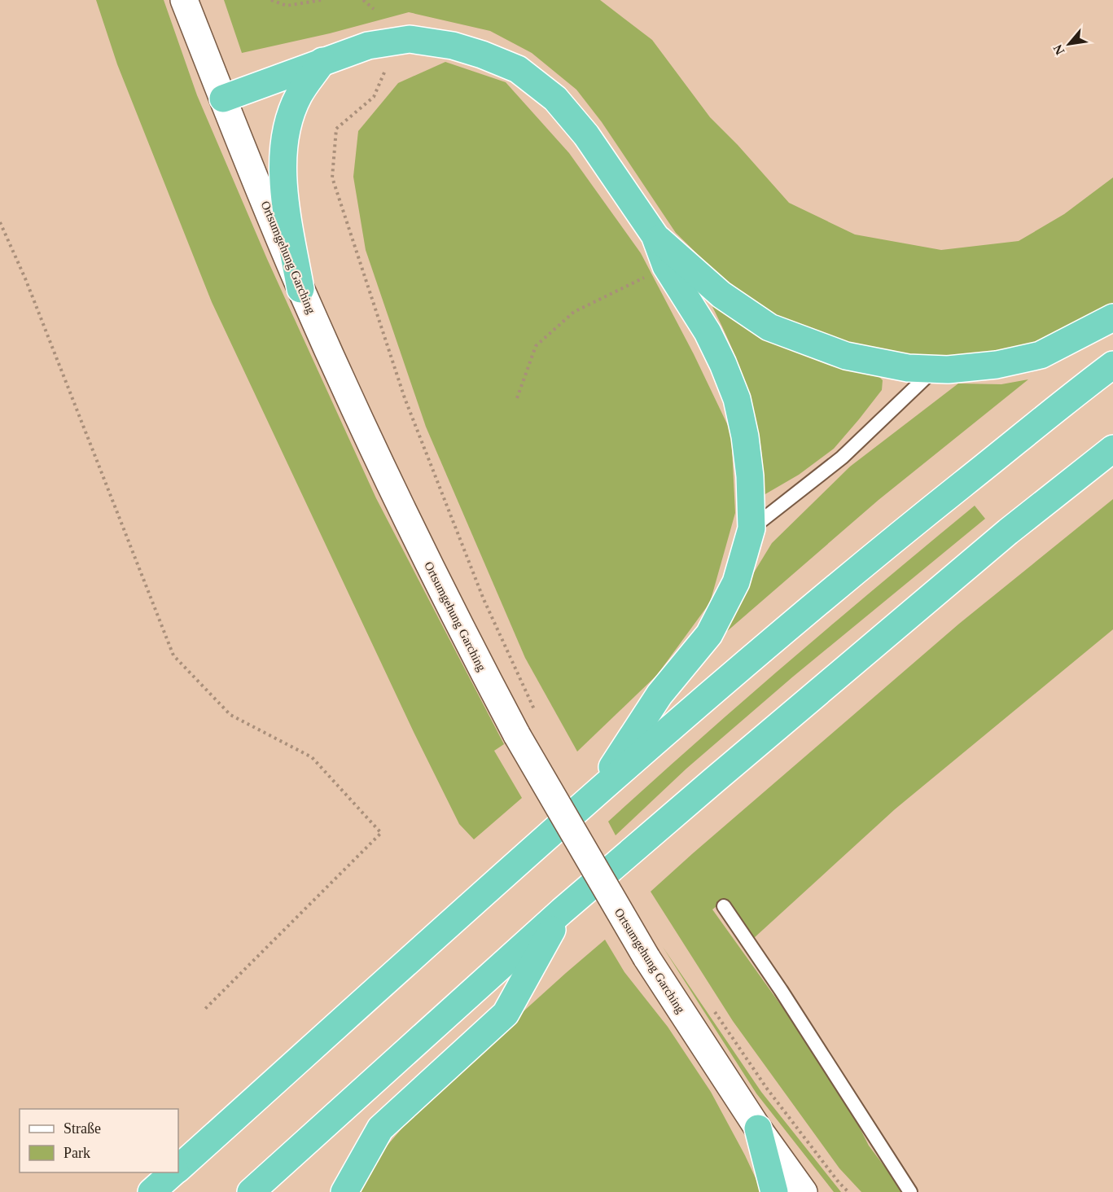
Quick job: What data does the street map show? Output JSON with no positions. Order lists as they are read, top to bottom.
{
  "streets": {
    "main road": ["Ortsumgehung Garching"]
  },
  "legend": ["Straße", "Park"],
  "north": "bottom left"
}
